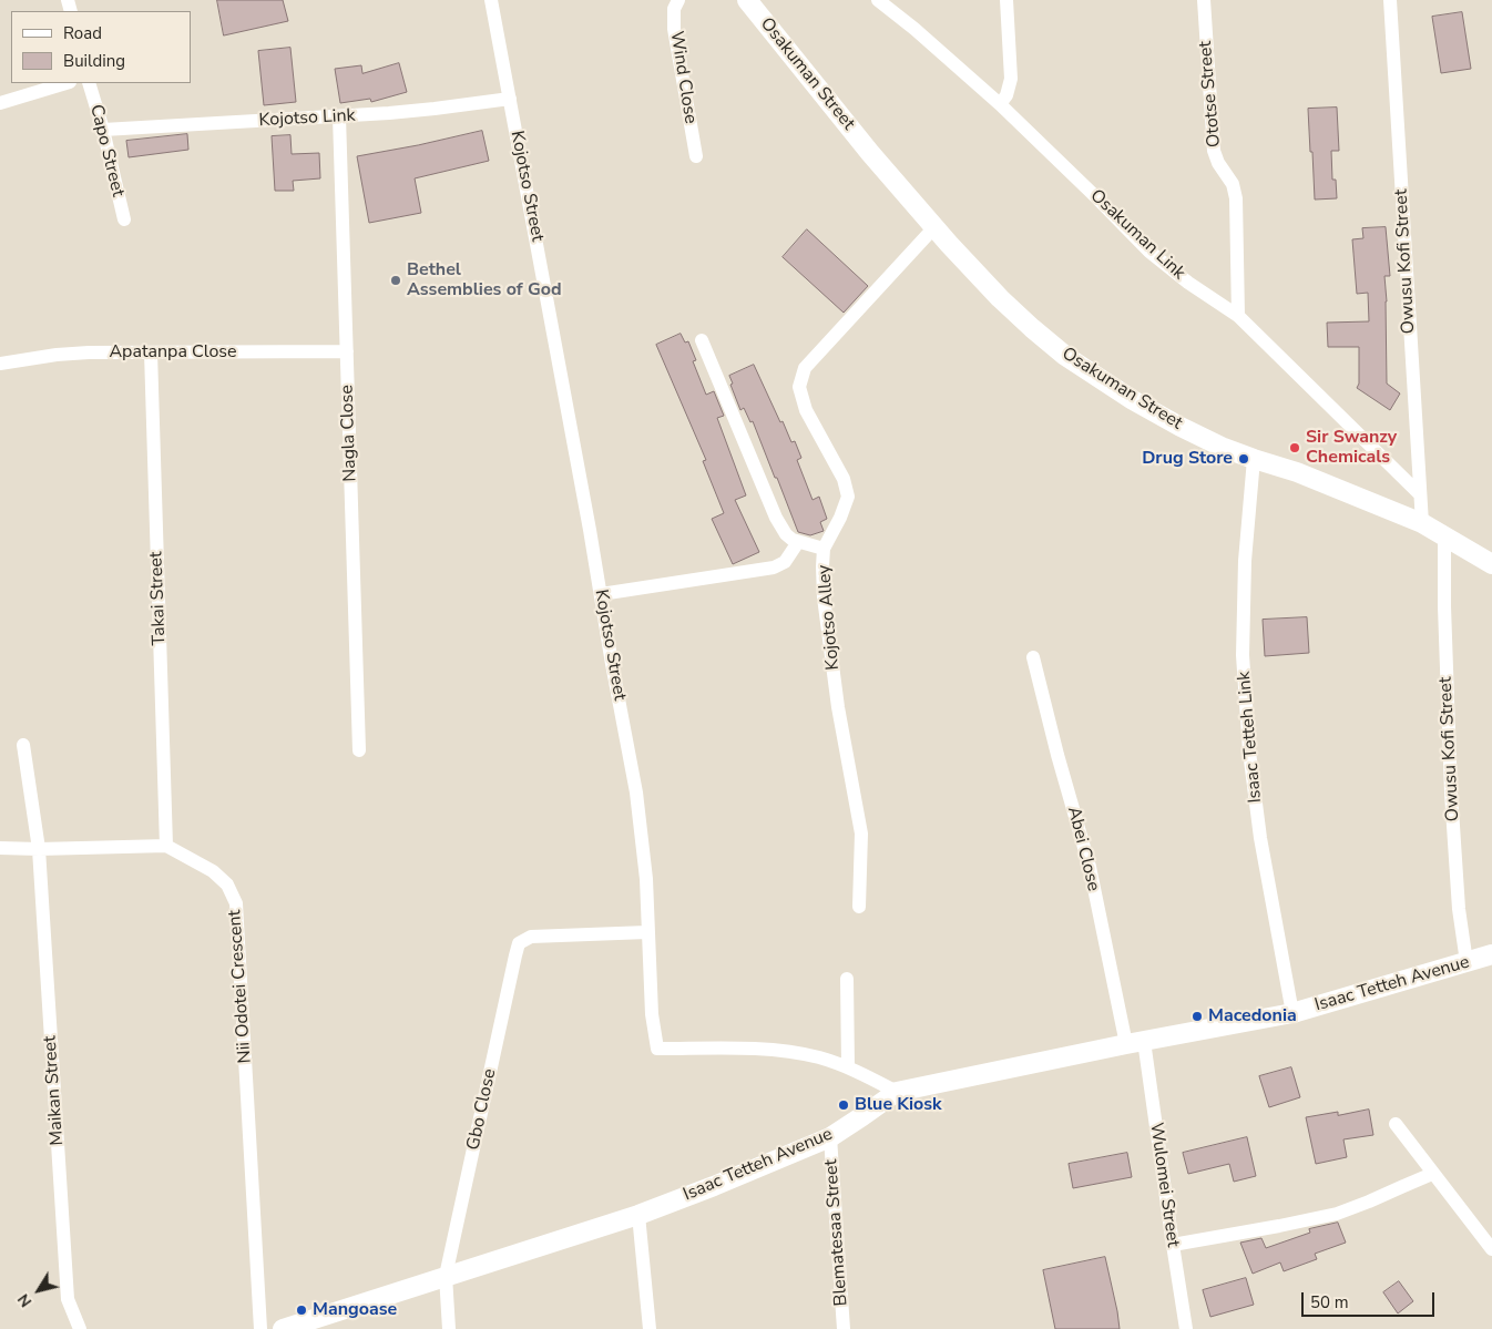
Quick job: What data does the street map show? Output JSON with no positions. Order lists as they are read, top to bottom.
{
  "streets": {
    "street": [
      "Osakuman Street",
      "Wind Close",
      "Ototse Street",
      "Kojotso Link",
      "Capo Street",
      "Kojotso Street",
      "Osakuman Link",
      "Owusu Kofi Street",
      "Apatanpa Close",
      "Nagla Close",
      "Takai Street",
      "Kojotso Alley",
      "Isaac Tetteh Link",
      "Abei Close",
      "Isaac Tetteh Avenue",
      "Nii Odotei Crescent",
      "Maikan Street",
      "Gbo Close",
      "Wulomei Street",
      "Blematesaa Street"
    ]
  },
  "crossings": [
    ["Osakuman Street", "Owusu Kofi Street"],
    ["Osakuman Street", "Kojotso Alley"],
    ["Osakuman Street", "Isaac Tetteh Link"],
    ["Ototse Street", "Osakuman Link"],
    ["Kojotso Link", "Capo Street"],
    ["Kojotso Link", "Kojotso Street"],
    ["Kojotso Link", "Nagla Close"],
    ["Kojotso Street", "Isaac Tetteh Avenue"],
    ["Kojotso Street", "Gbo Close"],
    ["Osakuman Link", "Owusu Kofi Street"],
    ["Owusu Kofi Street", "Isaac Tetteh Avenue"],
    ["Apatanpa Close", "Nagla Close"],
    ["Apatanpa Close", "Takai Street"],
    ["Takai Street", "Nii Odotei Crescent"],
    ["Isaac Tetteh Link", "Isaac Tetteh Avenue"],
    ["Abei Close", "Isaac Tetteh Avenue"],
    ["Abei Close", "Wulomei Street"],
    ["Isaac Tetteh Avenue", "Gbo Close"],
    ["Isaac Tetteh Avenue", "Wulomei Street"],
    ["Isaac Tetteh Avenue", "Blematesaa Street"]
  ],
  "places": [
    "Bethel Assemblies of God",
    "Sir Swanzy Chemicals",
    "Drug Store",
    "Macedonia",
    "Blue Kiosk",
    "Mangoase"
  ],
  "legend": ["Road", "Building"],
  "scale_bar": "50 m",
  "north": "bottom left"
}
